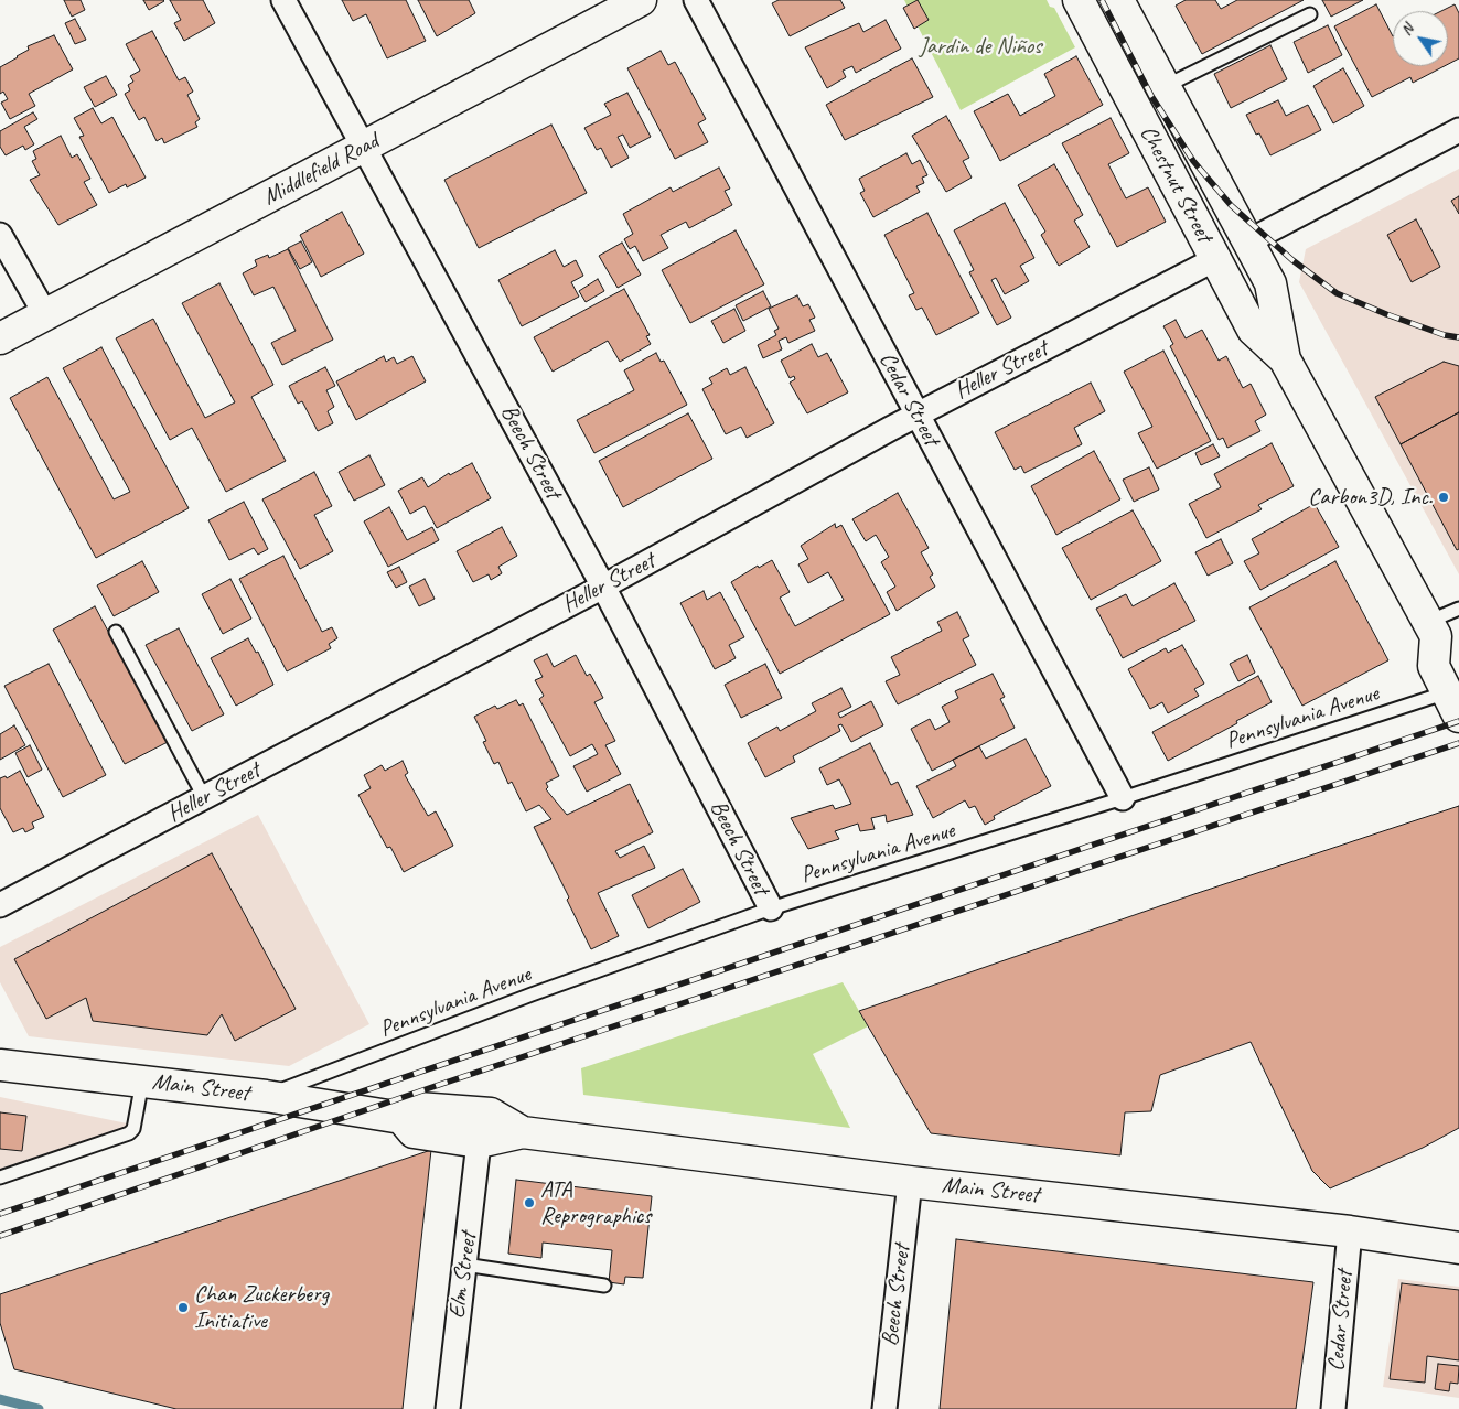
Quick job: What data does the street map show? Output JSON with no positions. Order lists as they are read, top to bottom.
{
  "streets": {
    "street": [
      "Middlefield Road",
      "Chestnut Street",
      "Heller Street",
      "Cedar Street",
      "Beech Street",
      "Main Street",
      "Elm Street"
    ],
    "lane": ["Pennsylvania Avenue"]
  },
  "crossings": [
    ["Middlefield Road", "Beech Street"],
    ["Chestnut Street", "Heller Street"],
    ["Heller Street", "Cedar Street"],
    ["Heller Street", "Beech Street"],
    ["Cedar Street", "Pennsylvania Avenue"],
    ["Cedar Street", "Main Street"],
    ["Beech Street", "Pennsylvania Avenue"],
    ["Beech Street", "Main Street"],
    ["Pennsylvania Avenue", "Main Street"],
    ["Main Street", "Elm Street"]
  ],
  "parks": ["Jardin de Niños"],
  "places": ["Carbon3D, Inc.", "ATA Reprographics", "Chan Zuckerberg Initiative"],
  "north": "top left"
}
